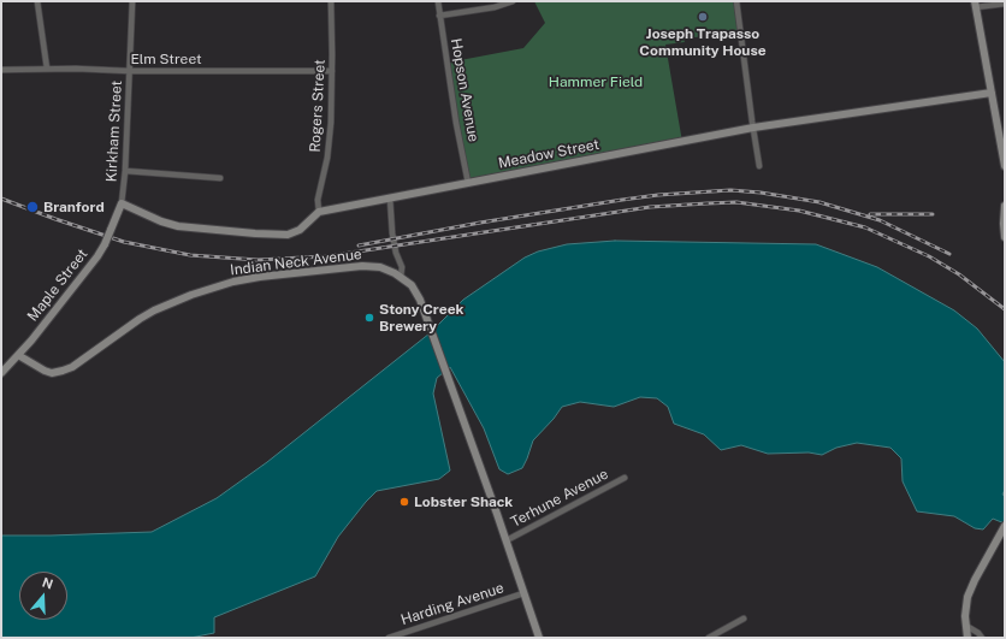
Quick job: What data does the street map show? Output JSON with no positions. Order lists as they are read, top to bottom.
{
  "streets": {
    "street": [
      "Elm Street",
      "Hopson Avenue",
      "Rogers Street",
      "Kirkham Street",
      "Meadow Street",
      "Indian Neck Avenue",
      "Maple Street",
      "Terhune Avenue",
      "Harding Avenue"
    ]
  },
  "crossings": [
    ["Elm Street", "Rogers Street"],
    ["Elm Street", "Kirkham Street"],
    ["Hopson Avenue", "Meadow Street"],
    ["Rogers Street", "Meadow Street"],
    ["Kirkham Street", "Maple Street"],
    ["Indian Neck Avenue", "Maple Street"],
    ["Indian Neck Avenue", "Terhune Avenue"],
    ["Indian Neck Avenue", "Harding Avenue"]
  ],
  "parks": ["Hammer Field"],
  "places": [
    "Joseph Trapasso Community House",
    "Branford",
    "Stony Creek Brewery",
    "Lobster Shack"
  ],
  "north": "top"
}
